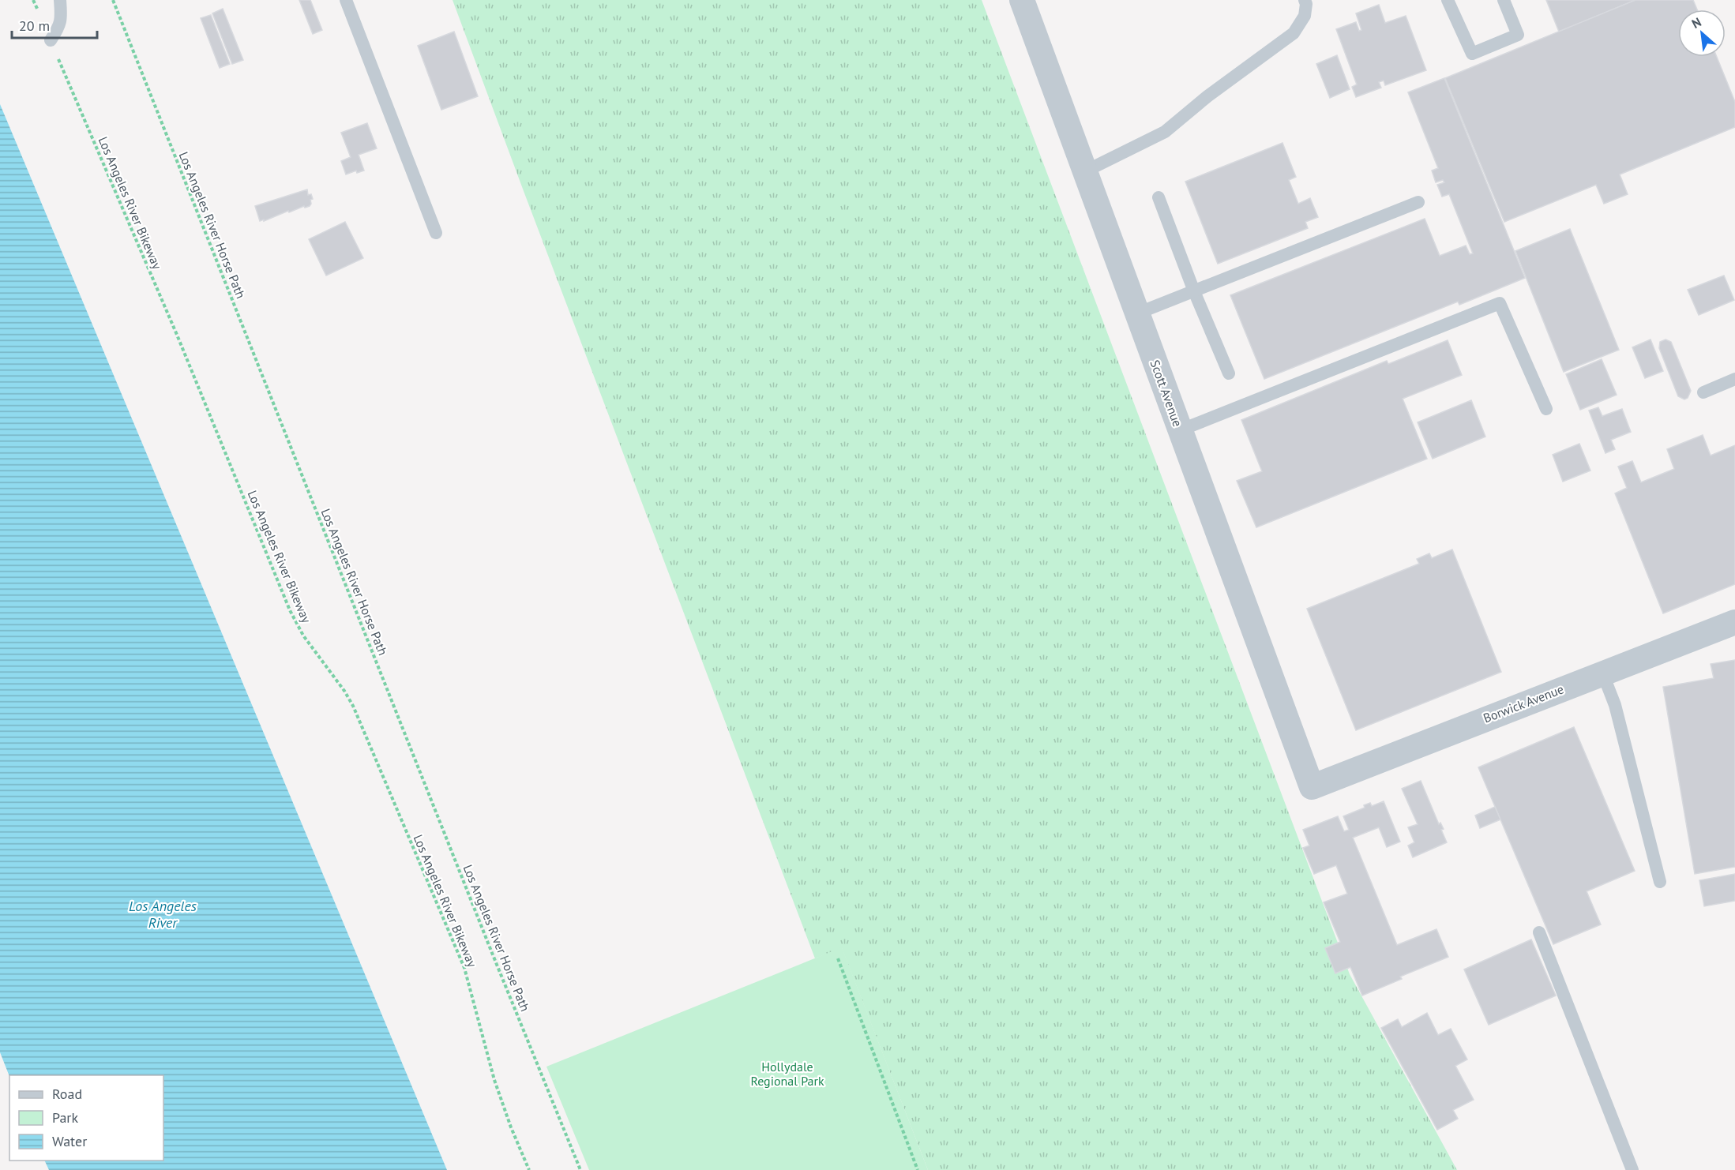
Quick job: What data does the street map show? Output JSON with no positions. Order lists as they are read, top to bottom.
{
  "streets": {
    "street": ["Scott Avenue", "Borwick Avenue"],
    "path": ["Los Angeles River Bikeway", "Los Angeles River Horse Path"]
  },
  "crossings": [
    ["Scott Avenue", "Borwick Avenue"]
  ],
  "water": ["Los Angeles River"],
  "parks": ["Hollydale Regional Park"],
  "legend": ["Road", "Park", "Water"],
  "scale_bar": "20 m",
  "north": "top left"
}
